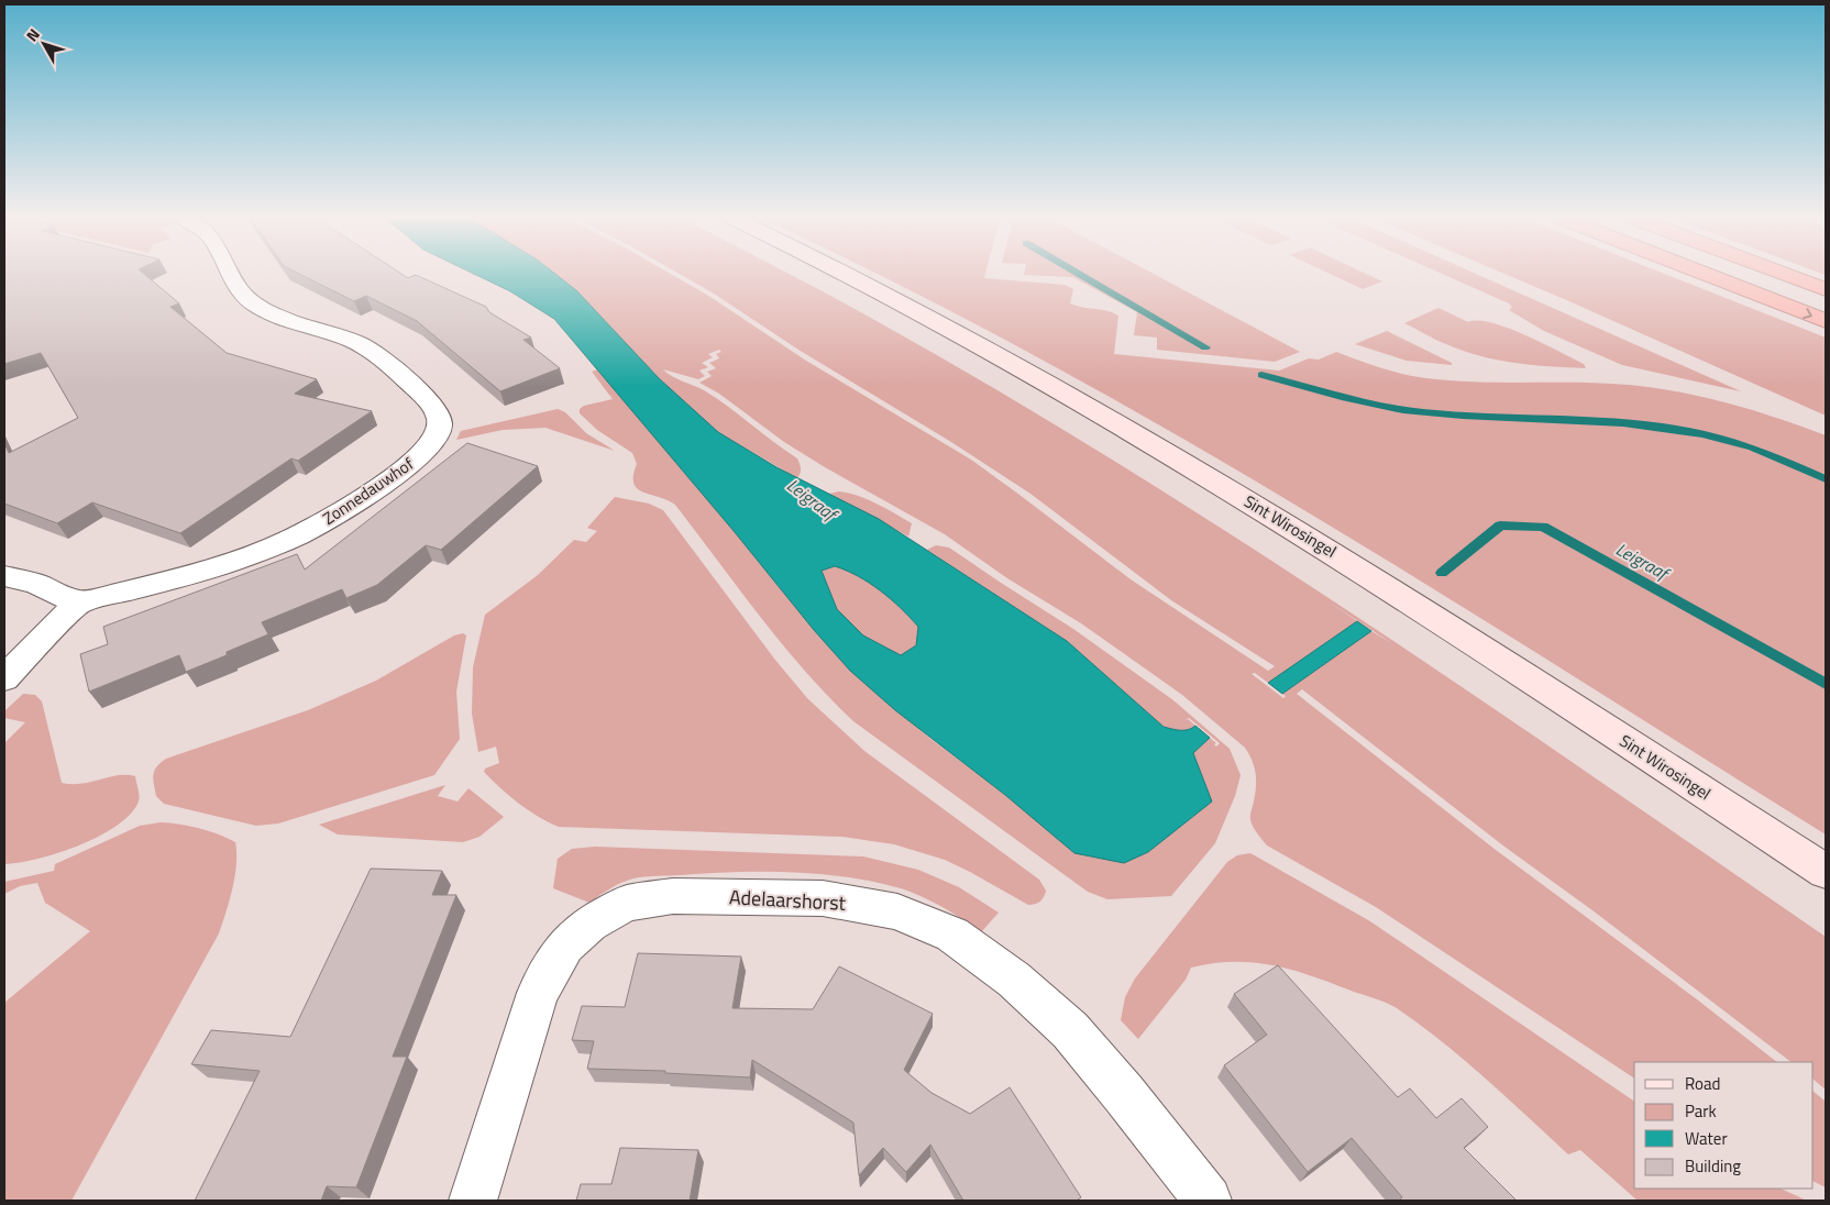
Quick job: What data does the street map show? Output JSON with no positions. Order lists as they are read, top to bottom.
{
  "streets": {
    "main road": ["Sint Wirosingel"],
    "street": ["Zonnedauwhof", "Adelaarshorst"]
  },
  "water": ["Leigraaf"],
  "legend": [
    "Road",
    "Park",
    "Water",
    "Building"
  ],
  "north": "top left"
}
